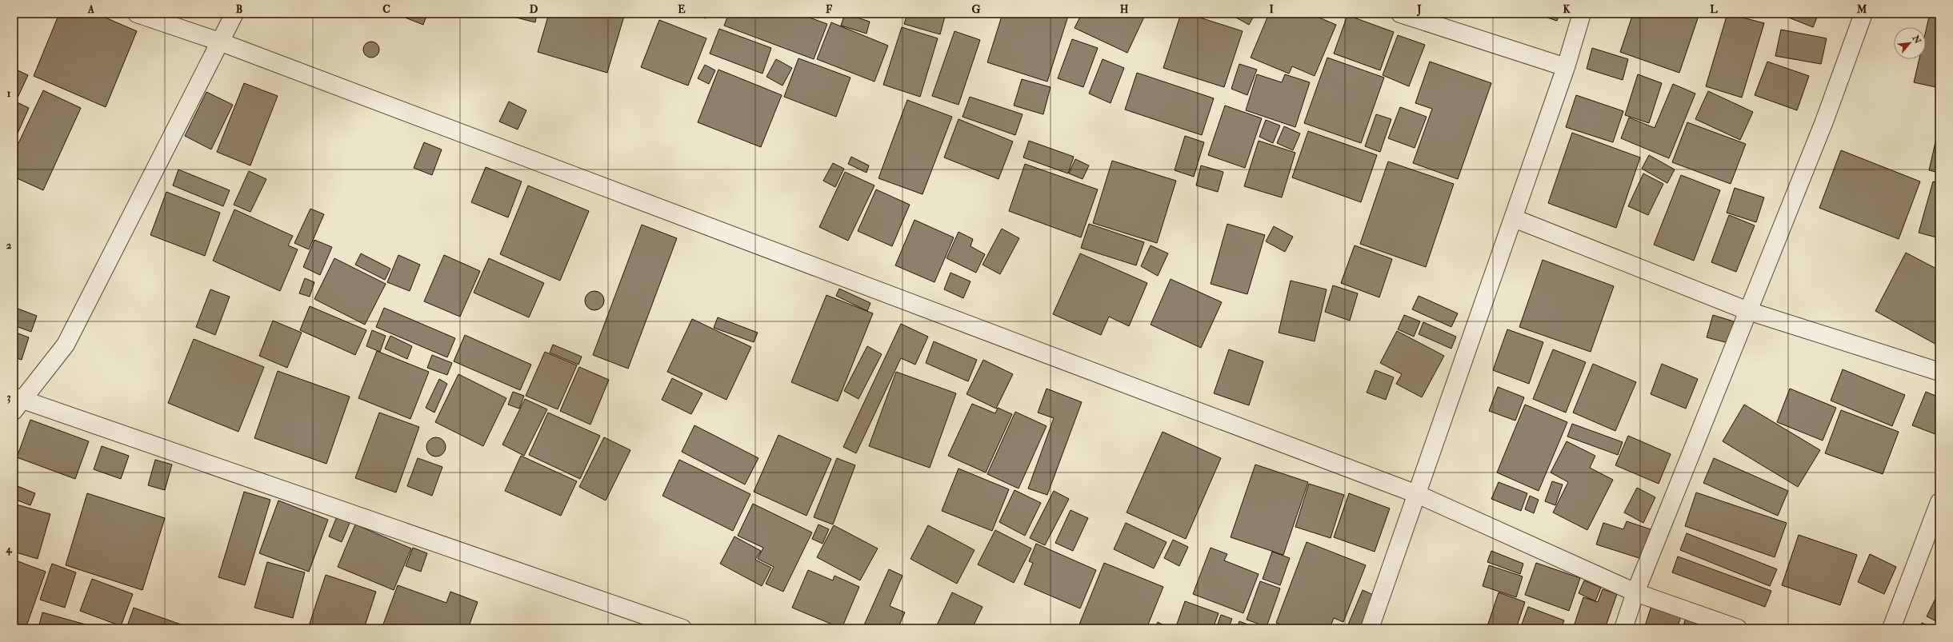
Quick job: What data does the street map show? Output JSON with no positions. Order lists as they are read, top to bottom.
{
  "north": "top right",
  "grid": {
    "columns": [
      "A",
      "B",
      "C",
      "D",
      "E",
      "F",
      "G",
      "H",
      "I",
      "J",
      "K",
      "L",
      "M"
    ],
    "rows": [
      "1",
      "2",
      "3",
      "4"
    ]
  }
}
